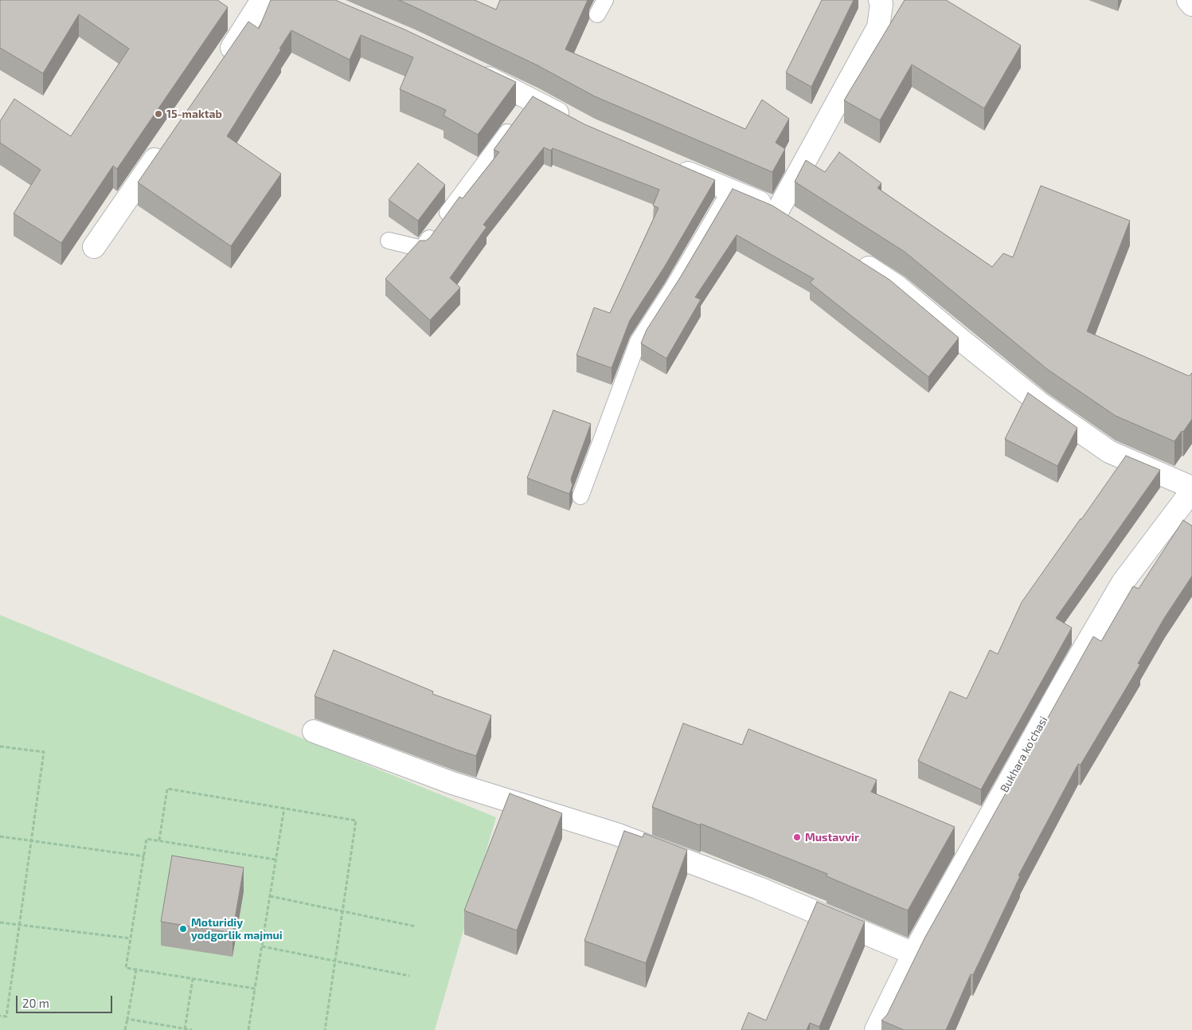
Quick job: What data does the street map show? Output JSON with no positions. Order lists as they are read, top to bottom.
{
  "streets": {
    "street": ["Bukhara ko'chasi"]
  },
  "places": ["15-maktab", "Mustavvir", "Moturidiy yodgorlik majmui"],
  "scale_bar": "20 m"
}
